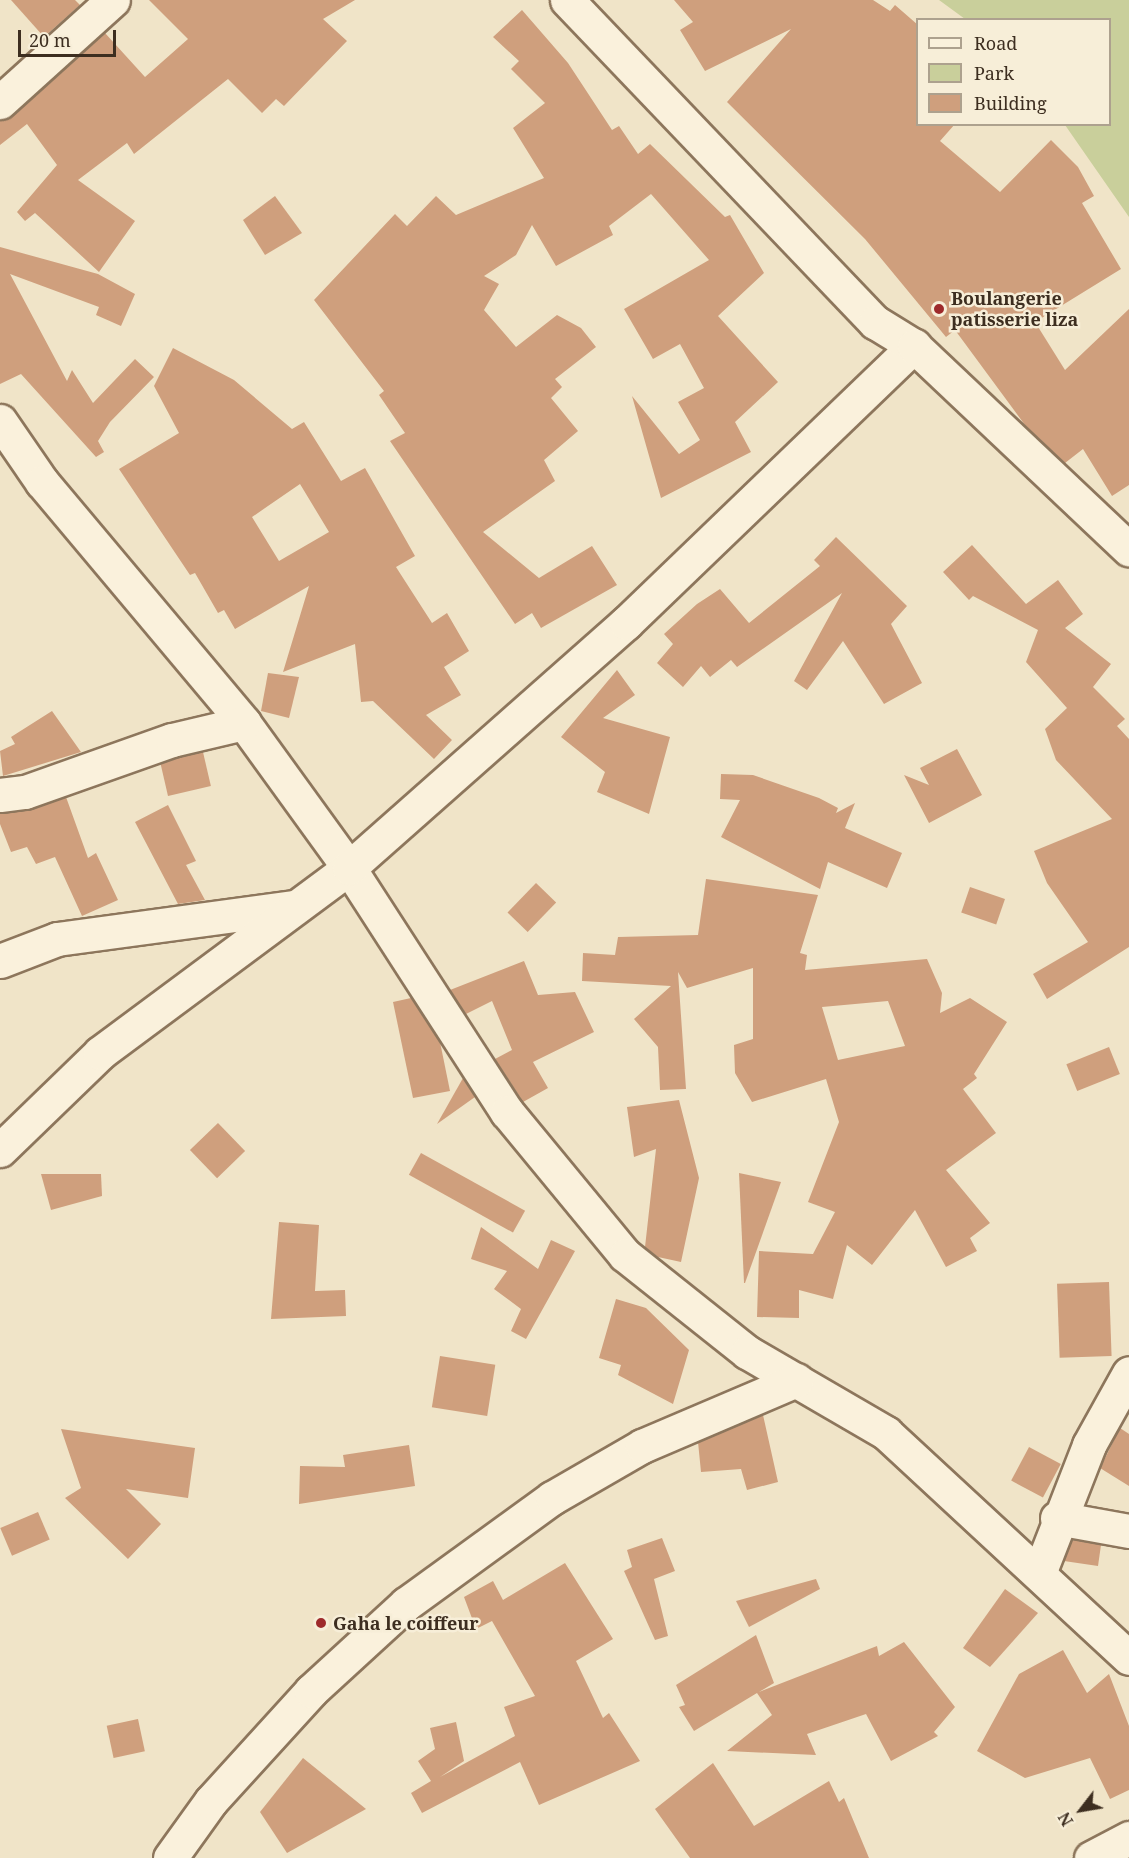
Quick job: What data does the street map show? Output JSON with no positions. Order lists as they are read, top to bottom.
{
  "places": ["Boulangerie patisserie liza", "Gaha le coiffeur"],
  "legend": ["Road", "Park", "Building"],
  "scale_bar": "20 m",
  "north": "bottom left"
}
